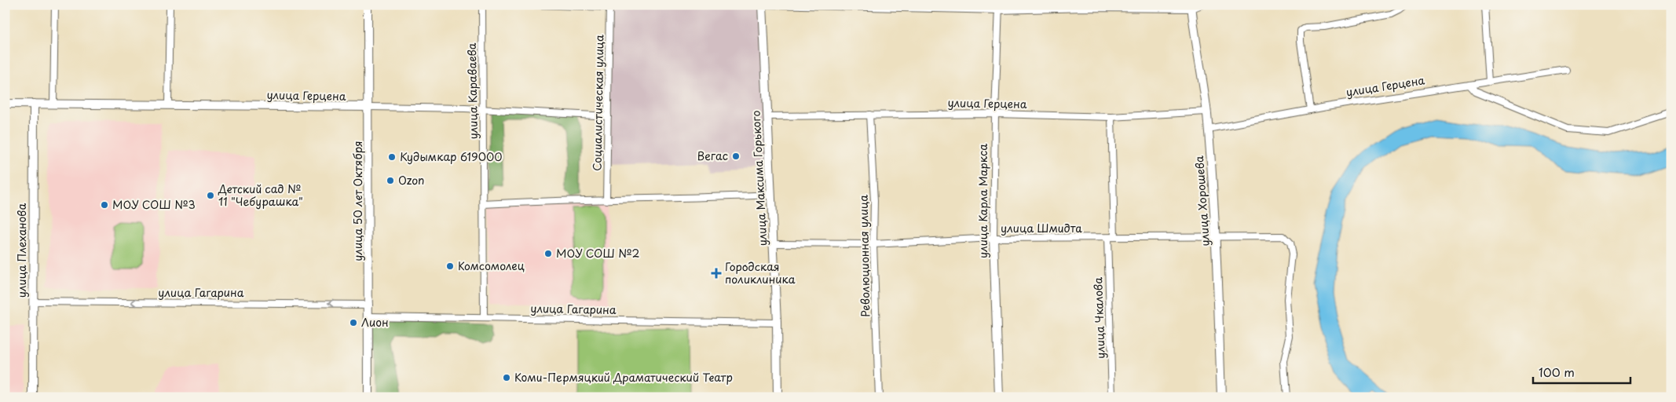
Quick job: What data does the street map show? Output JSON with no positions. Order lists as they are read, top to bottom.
{
  "streets": {
    "street": [
      "улица Герцена",
      "улица Караваева",
      "Социалистическая улица",
      "улица Максима Горького",
      "улица 50 лет Октября",
      "улица Карла Маркса",
      "улица Хорошева",
      "улица Шмидта",
      "улица Плеханова",
      "Революционная улица",
      "улица Гагарина",
      "улица Чкалова"
    ]
  },
  "crossings": [
    ["улица Герцена", "улица Караваева"],
    ["улица Герцена", "Социалистическая улица"],
    ["улица Герцена", "улица Максима Горького"],
    ["улица Герцена", "улица 50 лет Октября"],
    ["улица Герцена", "улица Карла Маркса"],
    ["улица Герцена", "улица Хорошева"],
    ["улица Герцена", "улица Плеханова"],
    ["улица Герцена", "Революционная улица"],
    ["улица Караваева", "улица Гагарина"],
    ["улица Максима Горького", "улица Шмидта"],
    ["улица Максима Горького", "улица Гагарина"],
    ["улица 50 лет Октября", "улица Гагарина"],
    ["улица Карла Маркса", "улица Шмидта"],
    ["улица Хорошева", "улица Шмидта"],
    ["улица Шмидта", "Революционная улица"],
    ["улица Шмидта", "улица Чкалова"],
    ["улица Плеханова", "улица Гагарина"]
  ],
  "one_way": ["улица Гагарина"],
  "places": {
    "other": [
      "Вегас",
      "Кудымкар 619000",
      "Ozon",
      "Детский сад № 11 \"Чебурашка\"",
      "МОУ СОШ №3",
      "МОУ СОШ №2",
      "Комсомолец",
      "Лион",
      "Коми-Пермяцкий Драматический Театр"
    ],
    "health": ["Городская поликлиника"]
  },
  "scale_bar": "100 m"
}
